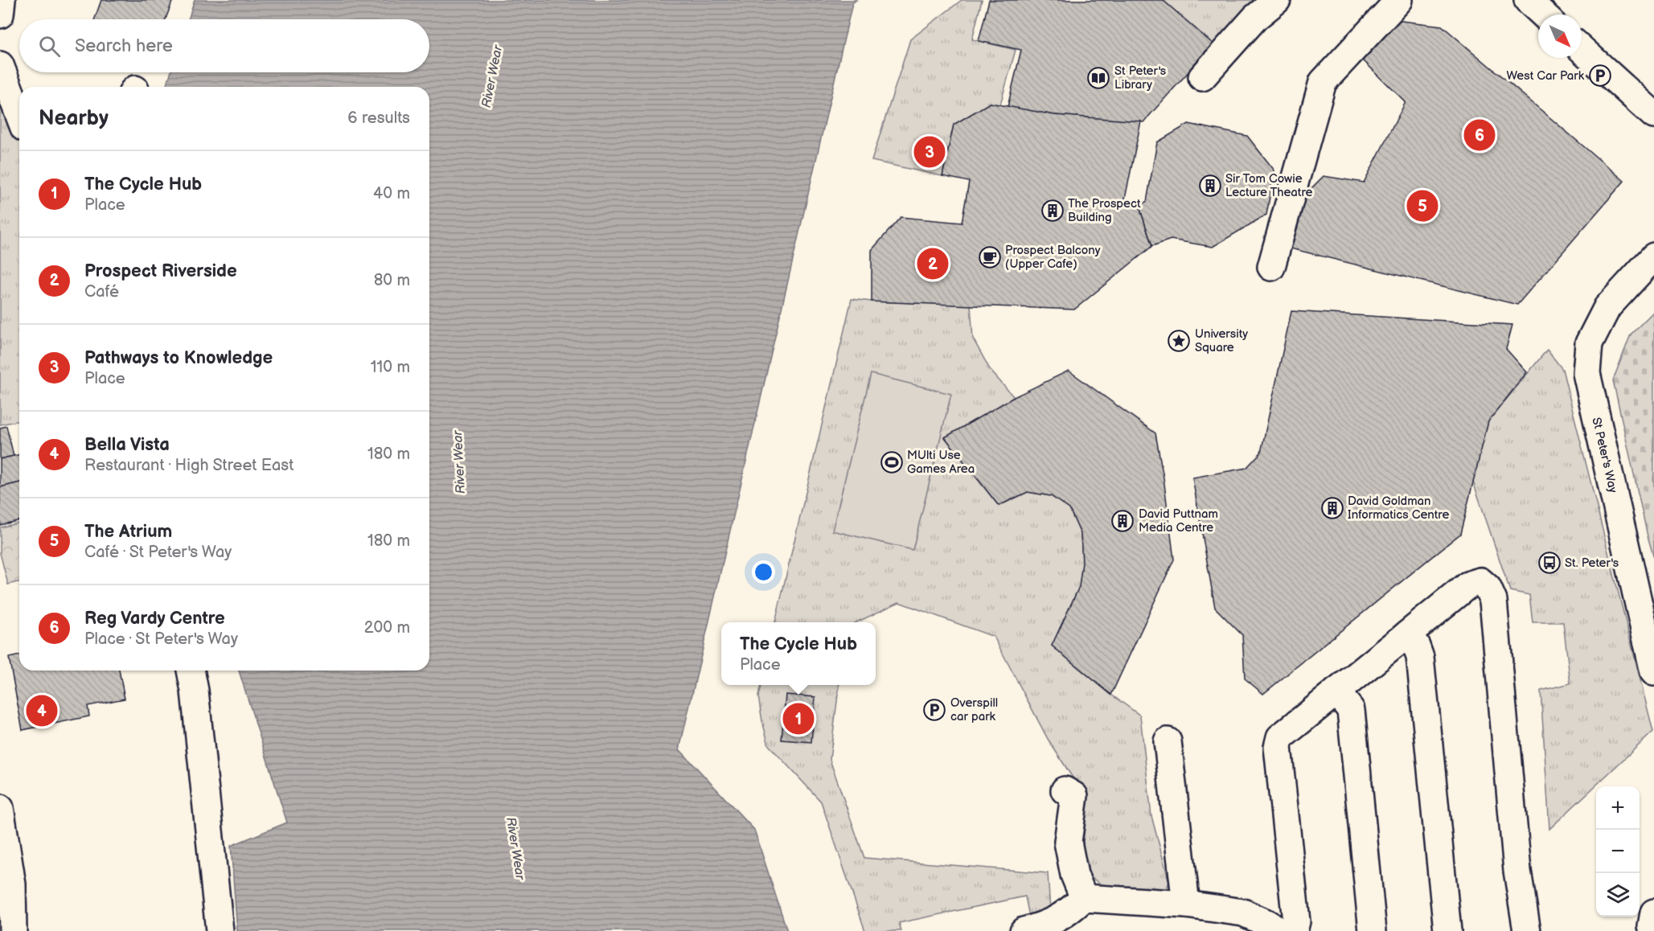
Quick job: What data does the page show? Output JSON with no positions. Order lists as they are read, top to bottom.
{
  "streets": {
    "street": ["St Peter's Way"]
  },
  "water": ["River Wear"],
  "places": {
    "parking": ["West Car Park", "Overspill car park"],
    "library": ["St Peter's Library"],
    "building": [
      "Sir Tom Cowie Lecture Theatre",
      "The Prospect Building",
      "David Goldman Informatics Centre",
      "David Puttnam Media Centre"
    ],
    "cafe": ["Prospect Balcony (Upper Cafe)"],
    "place": ["University Square"],
    "sports": ["MUlti Use Games Area"],
    "bus stop": ["St. Peter's"]
  },
  "north": "bottom right",
  "page": {
    "search": "Search here",
    "heading": ["Nearby", "6 results"],
    "pins": [
      "6",
      "3",
      "5",
      "2",
      "4",
      "1"
    ],
    "list": [
      {
        "mark": "1",
        "name": "The Cycle Hub",
        "note": "Place",
        "value": "40 m"
      },
      {
        "mark": "2",
        "name": "Prospect Riverside",
        "note": "Café",
        "value": "80 m"
      },
      {
        "mark": "3",
        "name": "Pathways to Knowledge",
        "note": "Place",
        "value": "110 m"
      },
      {
        "mark": "4",
        "name": "Bella Vista",
        "note": "Restaurant · High Street East",
        "value": "180 m"
      },
      {
        "mark": "5",
        "name": "The Atrium",
        "note": "Café · St Peter's Way",
        "value": "180 m"
      },
      {
        "mark": "6",
        "name": "Reg Vardy Centre",
        "note": "Place · St Peter's Way",
        "value": "200 m"
      }
    ],
    "popup": ["The Cycle Hub", "Place"],
    "map_buttons": ["+", "−"]
  }
}
